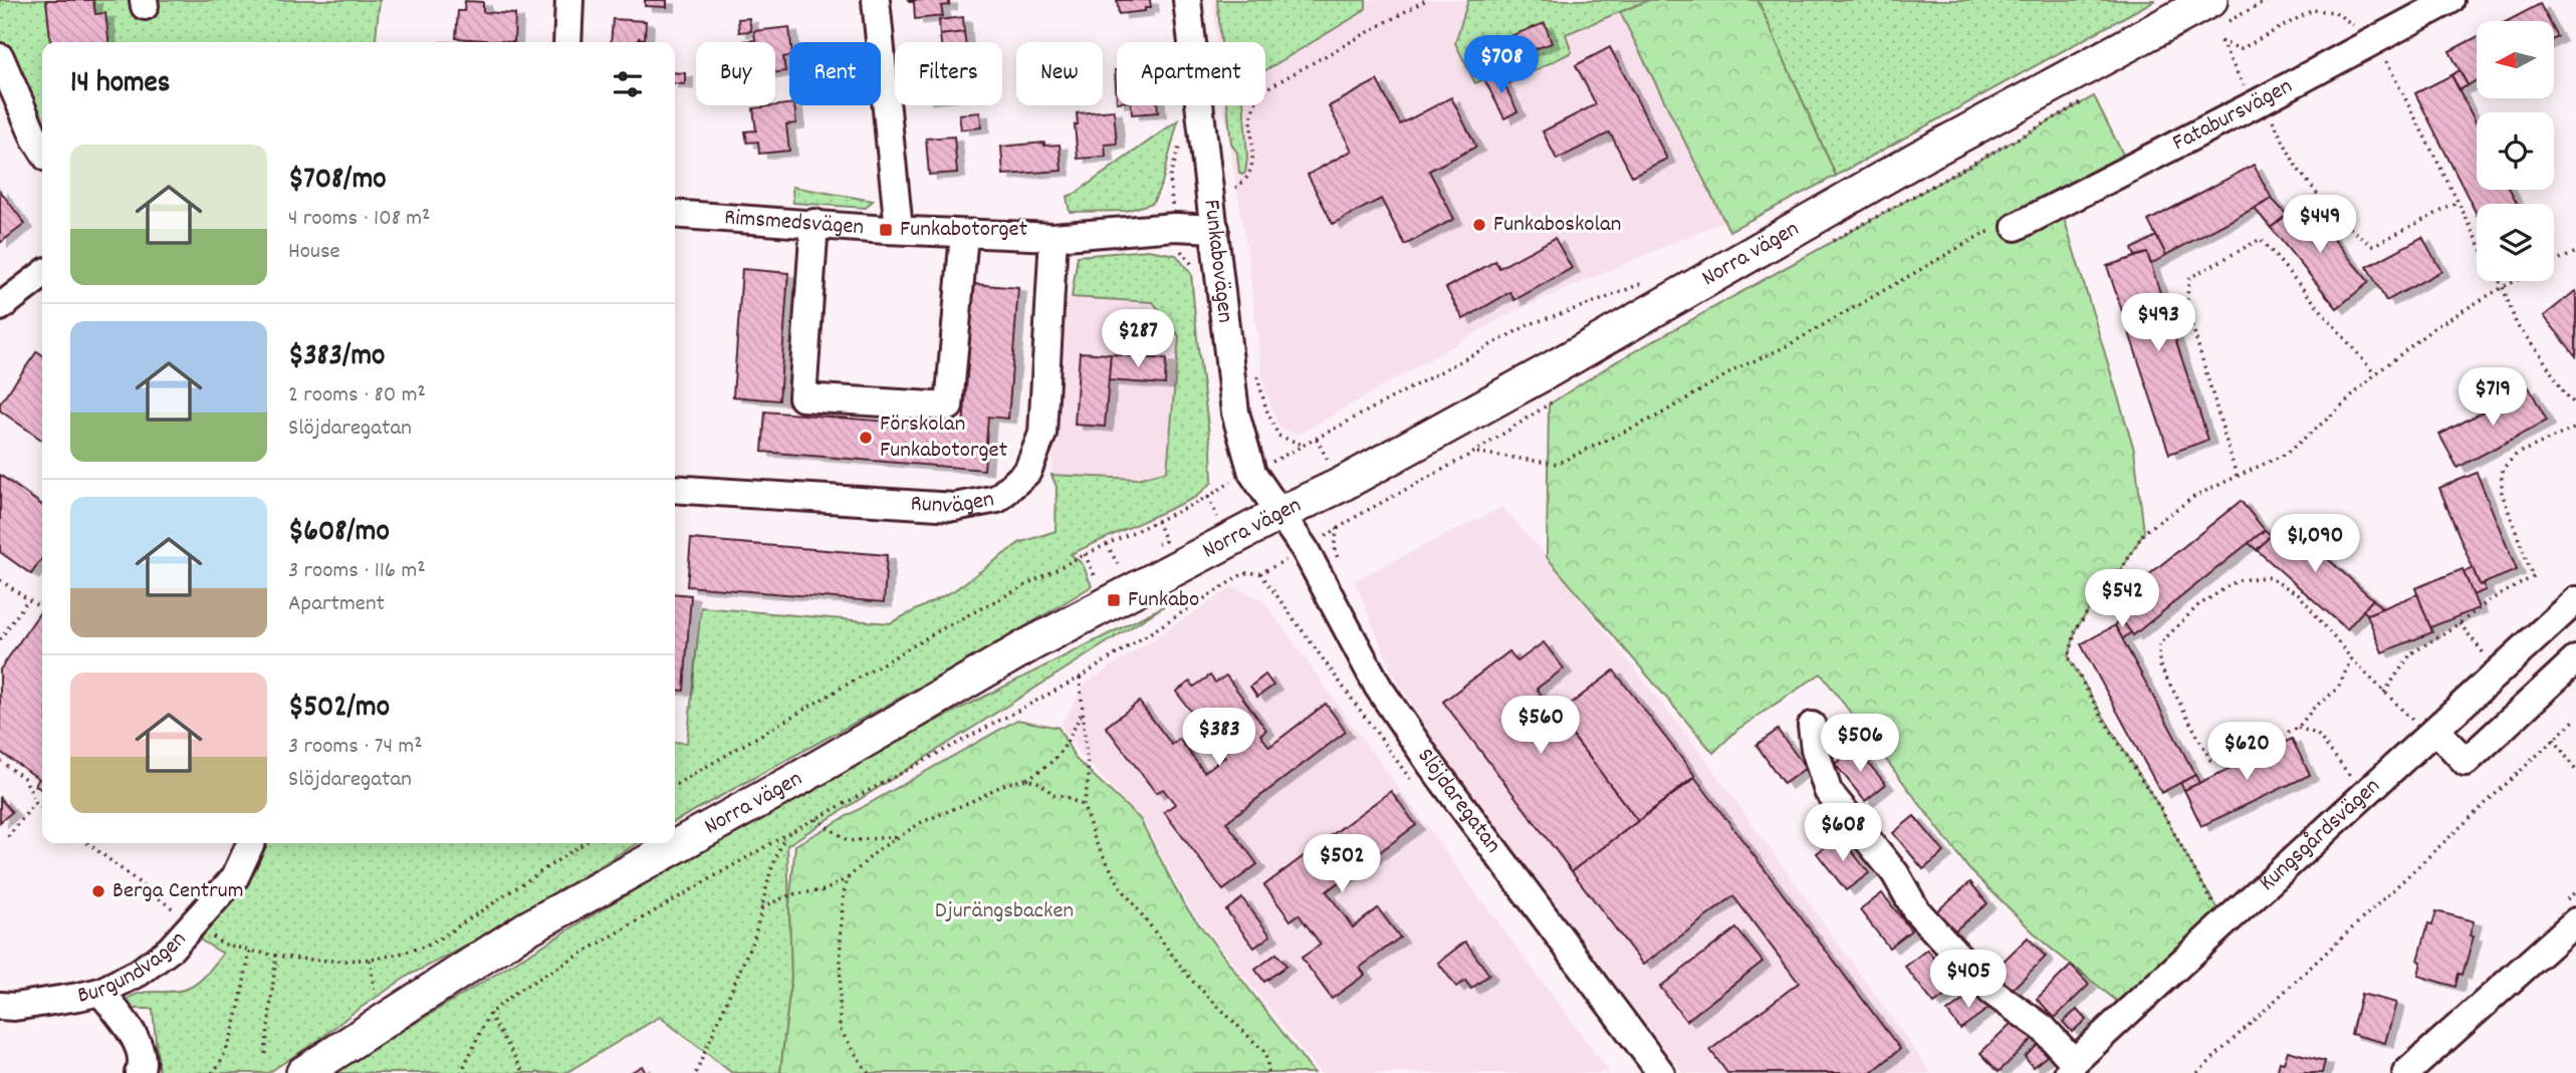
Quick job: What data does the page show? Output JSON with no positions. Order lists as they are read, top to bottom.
{
  "streets": {
    "main road": ["Norra vägen"],
    "street": [
      "Fatabursvägen",
      "Rimsmedsvägen",
      "Funkabovägen",
      "Runvägen",
      "Slöjdaregatan",
      "Kungsgårdsvägen",
      "Burgundvägen"
    ]
  },
  "crossings": [
    ["Rimsmedsvägen", "Funkabovägen"],
    ["Rimsmedsvägen", "Runvägen"],
    ["Norra vägen", "Funkabovägen"],
    ["Norra vägen", "Slöjdaregatan"],
    ["Funkabovägen", "Slöjdaregatan"]
  ],
  "parks": ["Djurängsbacken"],
  "places": {
    "other": ["Funkaboskolan", "Förskolan Funkabotorget", "Berga Centrum"],
    "transit": ["Funkabotorget", "Funkabo"]
  },
  "north": "left",
  "page": {
    "price": [
      "$708",
      "$449",
      "$493",
      "$287",
      "$719",
      "$1,090",
      "$542",
      "$560",
      "$383",
      "$506",
      "$620",
      "$608",
      "$502",
      "$405"
    ],
    "chip": [
      "Buy",
      "Rent",
      "Filters",
      "New",
      "Apartment"
    ],
    "heading": "14 homes",
    "list": [
      {
        "name": "$708/mo",
        "note": "4 rooms · 108 m² · House"
      },
      {
        "name": "$383/mo",
        "note": "2 rooms · 80 m² · Slöjdaregatan"
      },
      {
        "name": "$608/mo",
        "note": "3 rooms · 116 m² · Apartment"
      },
      {
        "name": "$502/mo",
        "note": "3 rooms · 74 m² · Slöjdaregatan"
      }
    ]
  }
}
